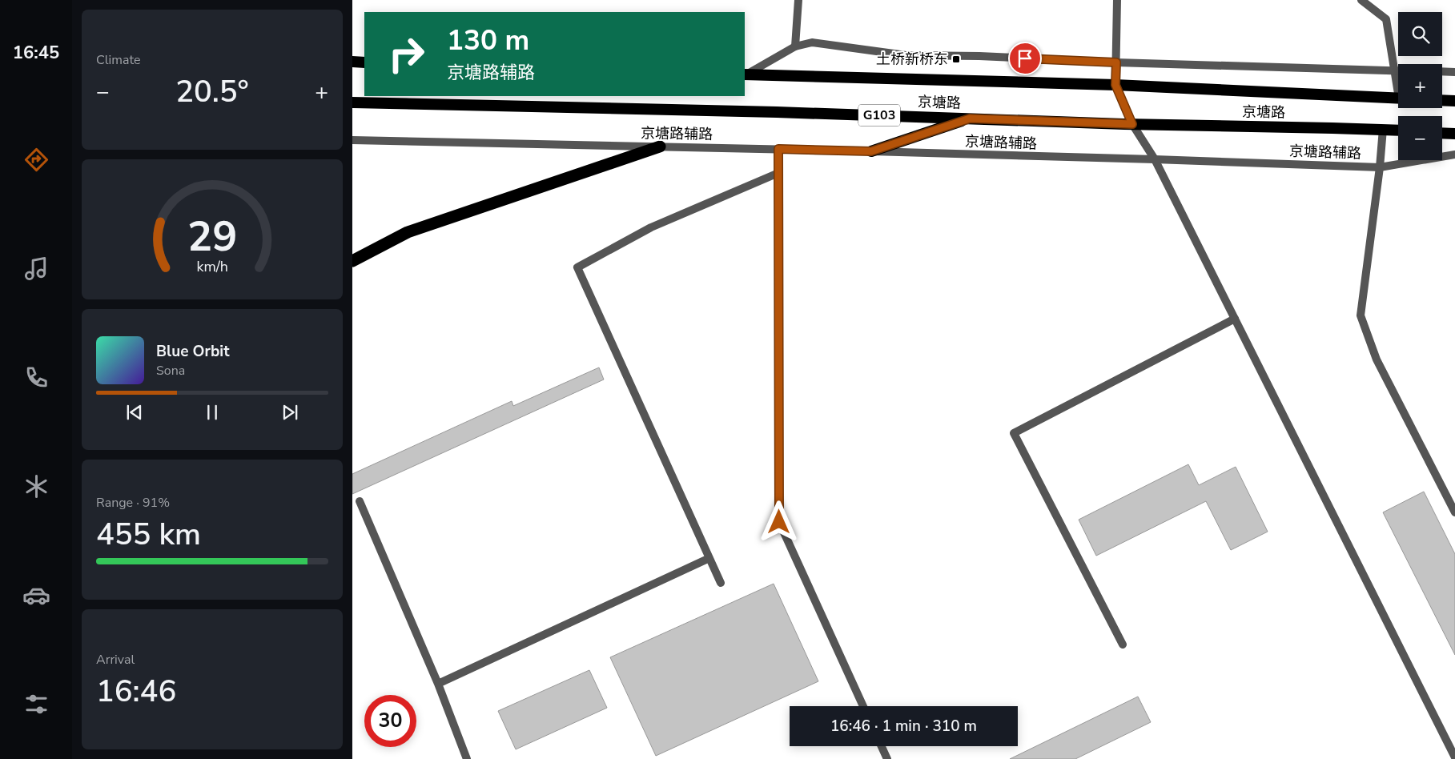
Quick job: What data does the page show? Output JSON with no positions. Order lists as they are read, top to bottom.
{
  "streets": {
    "highway": ["京塘路", "G103"],
    "street": ["京塘路辅路"]
  },
  "places": {
    "transit": ["土桥新桥东"]
  },
  "page": {
    "tabs": "16:45",
    "tile": [
      "Climate",
      ["Range · 91%", "455 km"],
      ["Arrival", "16:46"]
    ],
    "map_buttons": ["+", "−"],
    "turn": ["130 m", "京塘路辅路"],
    "heat": ["−", "20.5°", "+"],
    "song": ["Blue Orbit", "Sona"],
    "limit": "30",
    "trip": "16:46 · 1 min · 310 m",
    "gauge": ["29", "km/h"]
  }
}
